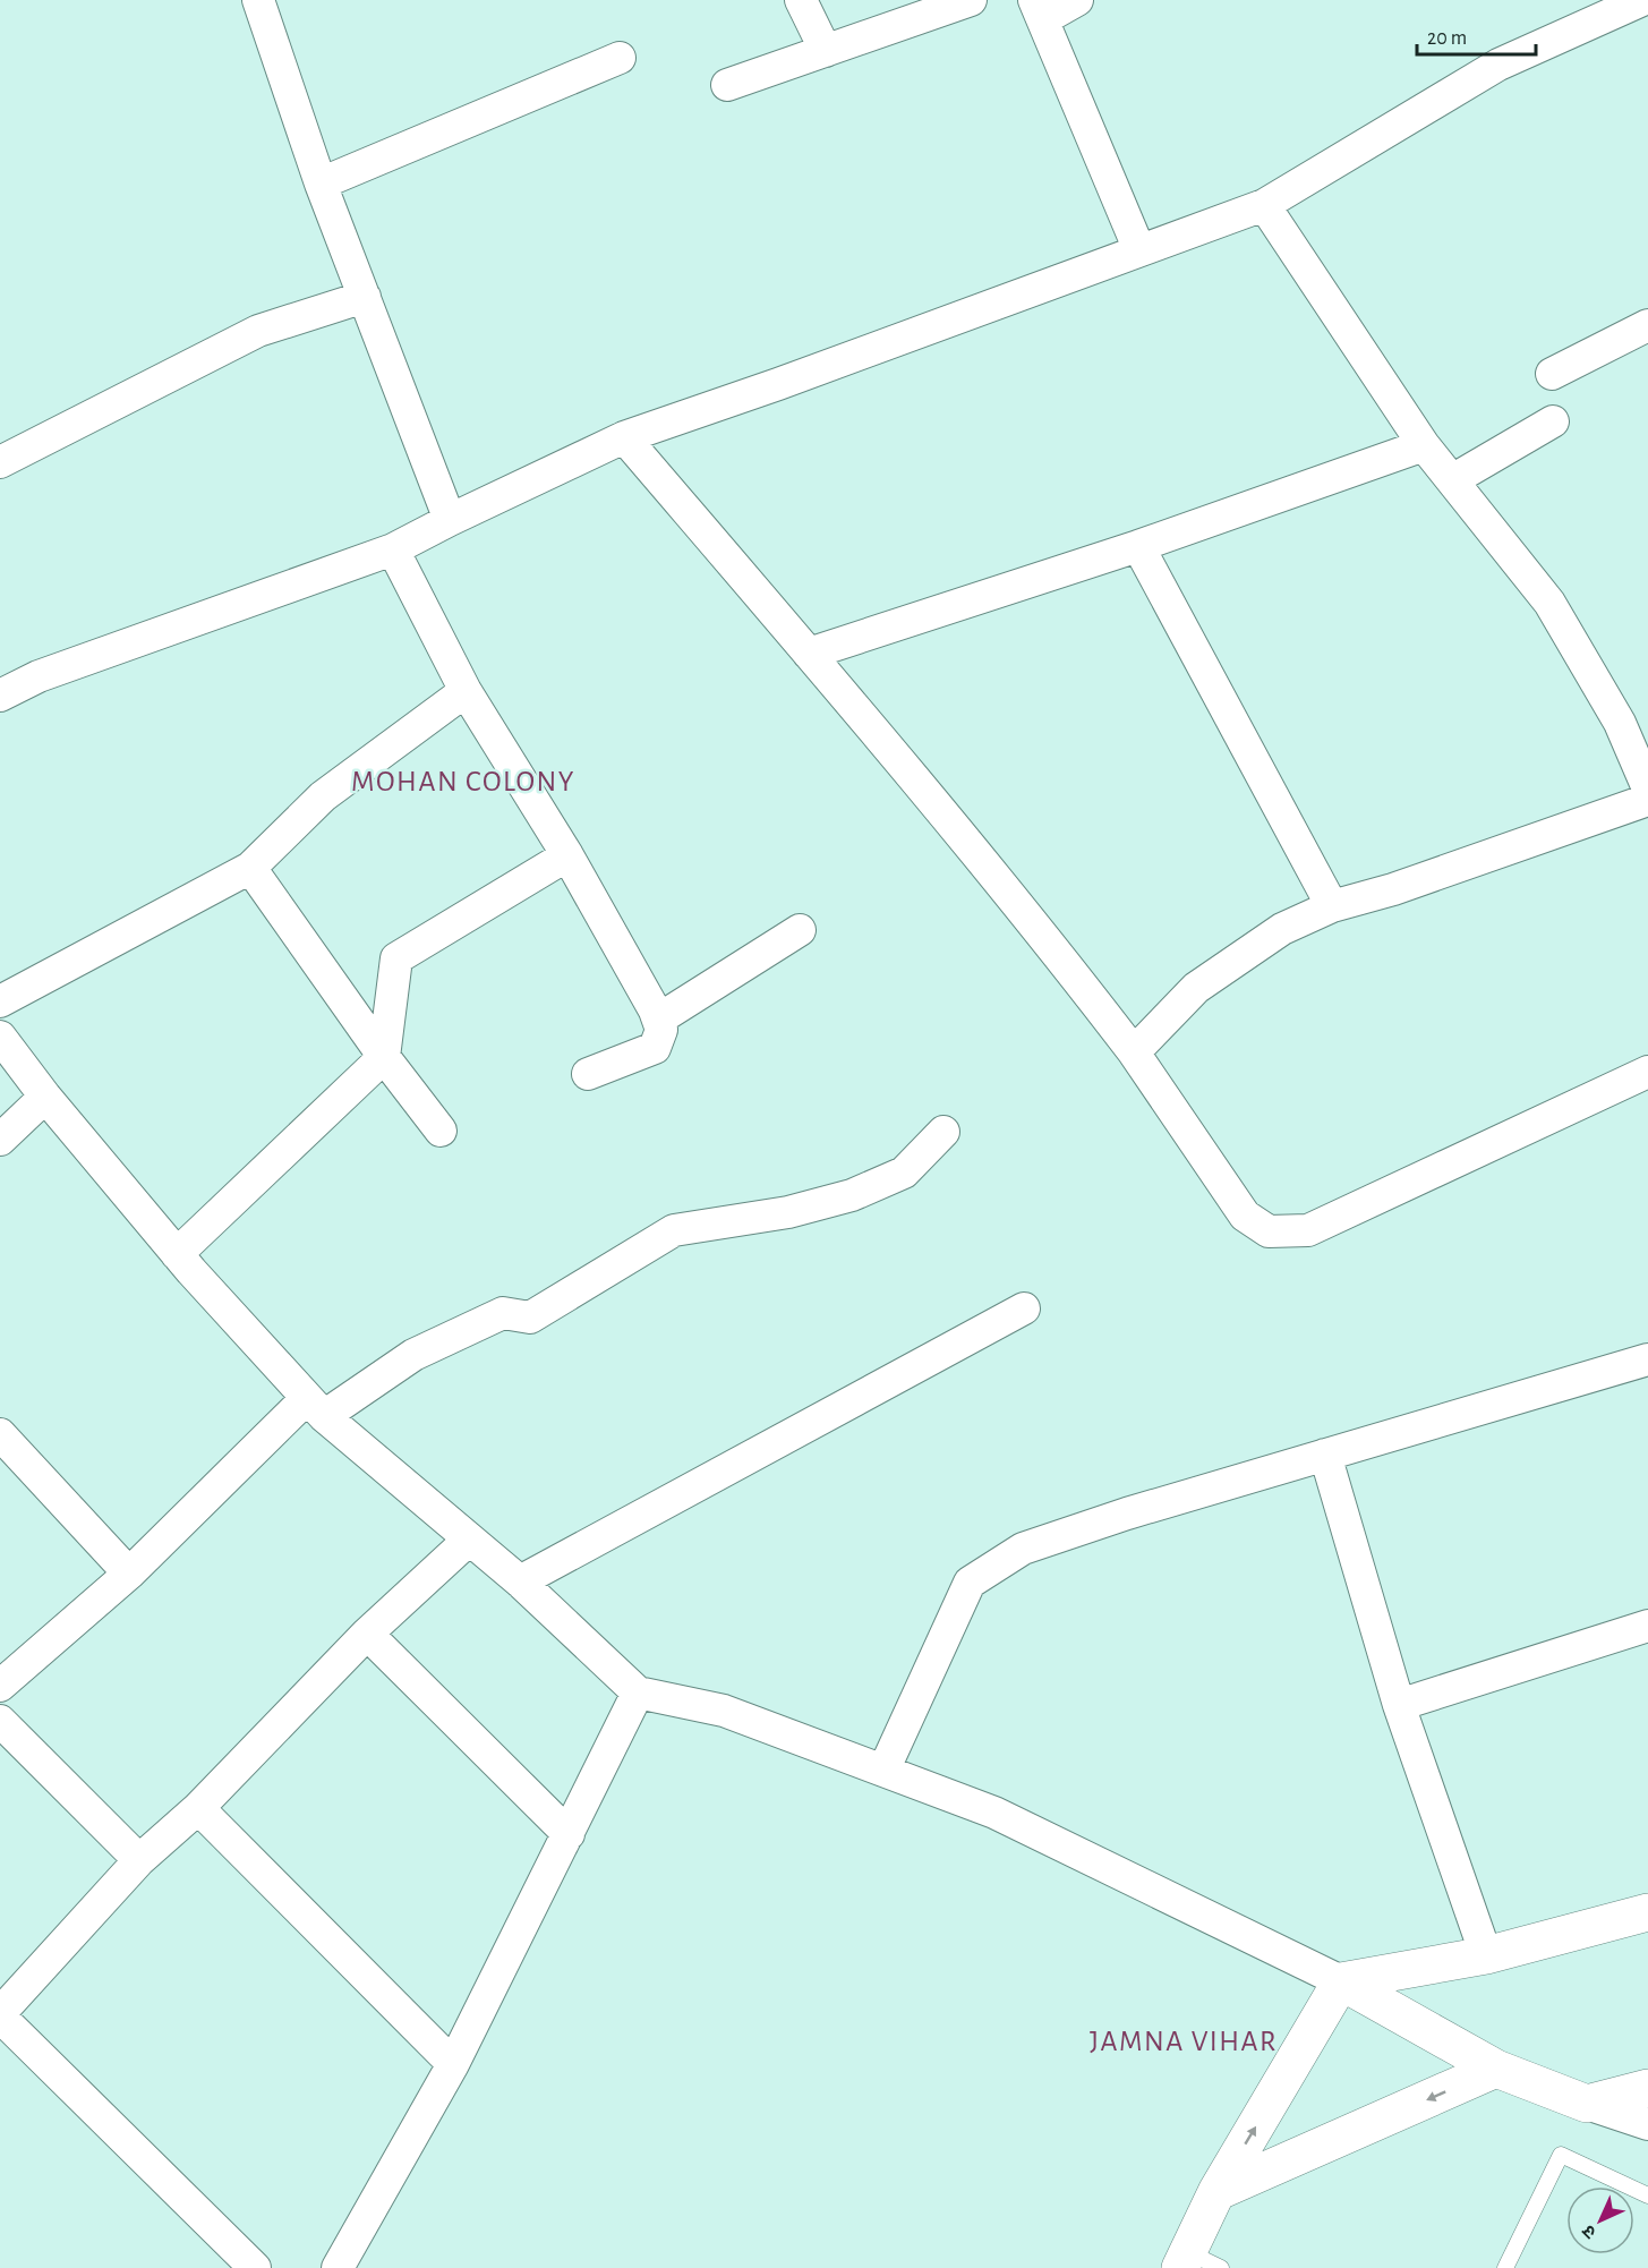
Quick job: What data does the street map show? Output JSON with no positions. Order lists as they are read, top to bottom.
{
  "districts": ["MOHAN COLONY", "JAMNA VIHAR"],
  "scale_bar": "20 m",
  "north": "bottom left"
}
